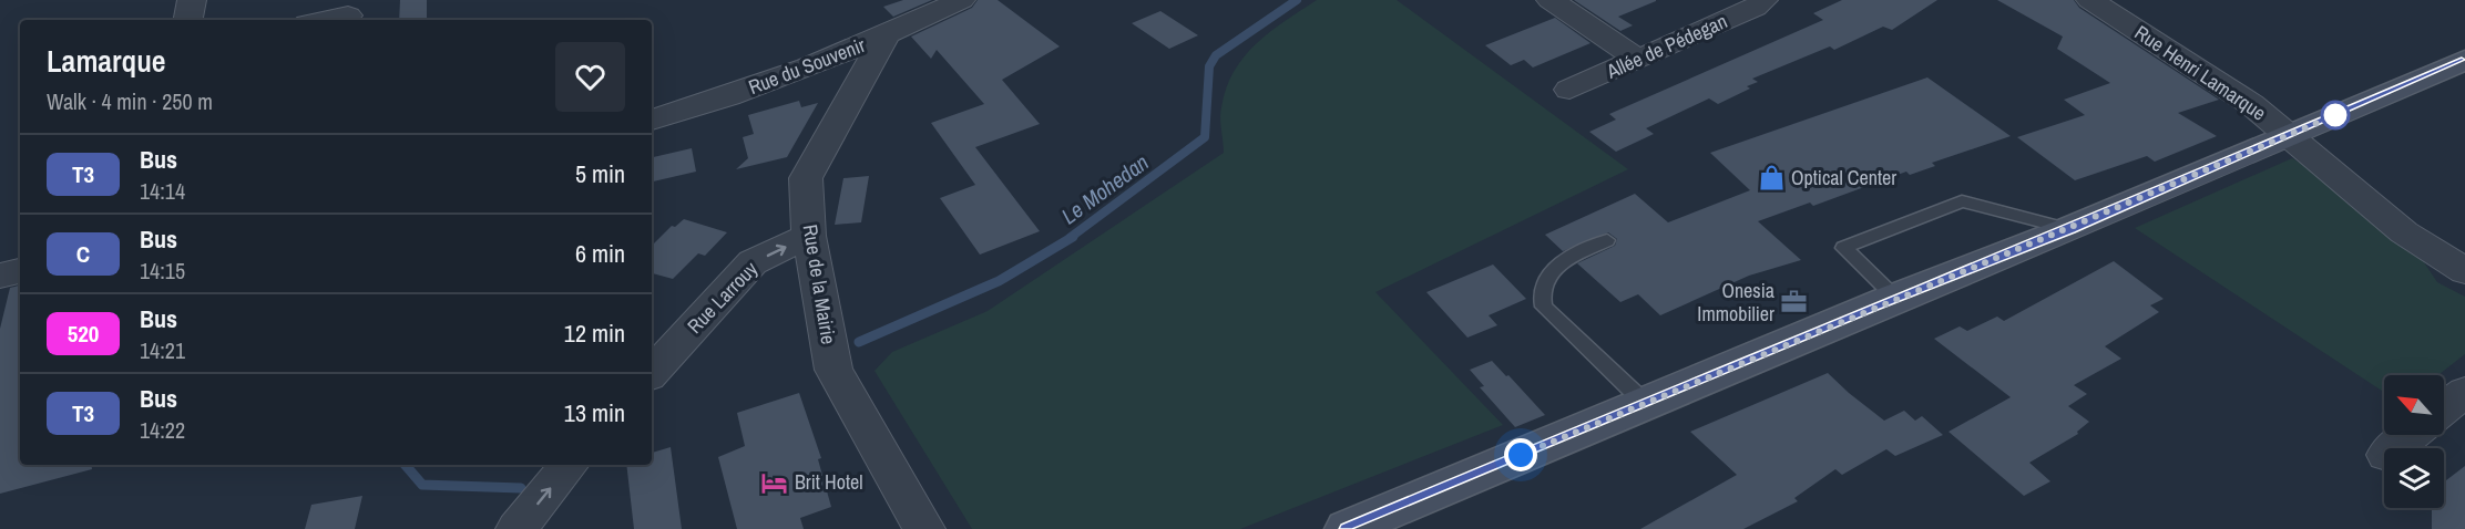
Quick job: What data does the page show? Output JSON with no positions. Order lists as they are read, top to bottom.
{
  "streets": {
    "street": [
      "Allée de Pédegan",
      "Rue du Souvenir",
      "Rue Henri Lamarque",
      "Rue de la Mairie",
      "Rue Larrouy"
    ]
  },
  "crossings": [
    ["Rue du Souvenir", "Rue de la Mairie"],
    ["Rue de la Mairie", "Rue Larrouy"]
  ],
  "one_way": ["Rue Larrouy"],
  "water": ["Le Mohedan"],
  "places": {
    "shop": ["Optical Center"],
    "office": ["Onesia Immobilier"],
    "hotel": ["Brit Hotel"]
  },
  "lines": ["bus line T3"],
  "north": "top left",
  "page": {
    "heading": ["Lamarque", "Walk · 4 min · 250 m"],
    "list": [
      {
        "mark": "T3",
        "name": "Bus",
        "note": "14:14",
        "value": "5 min"
      },
      {
        "mark": "C",
        "name": "Bus",
        "note": "14:15",
        "value": "6 min"
      },
      {
        "mark": "520",
        "name": "Bus",
        "note": "14:21",
        "value": "12 min"
      },
      {
        "mark": "T3",
        "name": "Bus",
        "note": "14:22",
        "value": "13 min"
      }
    ]
  }
}
